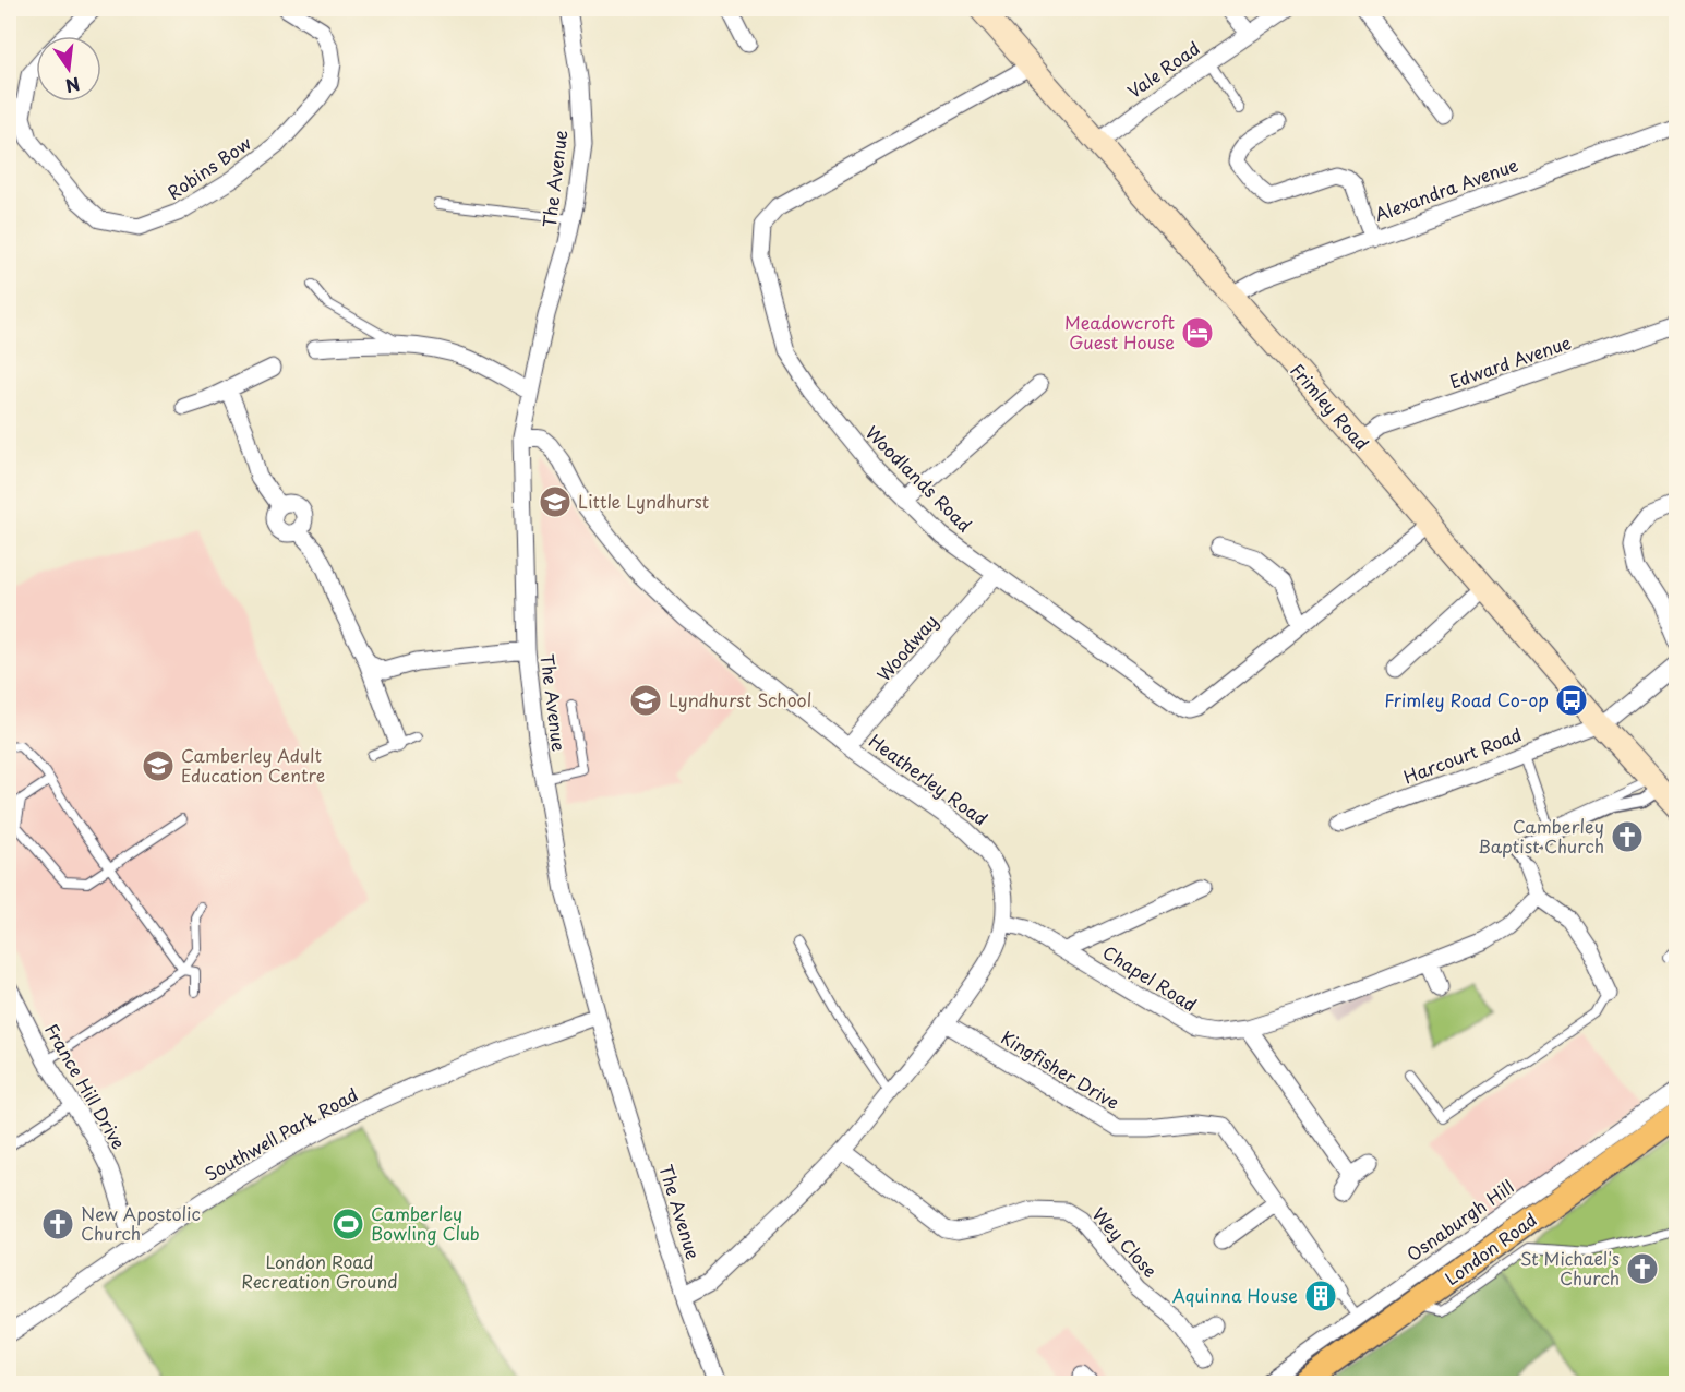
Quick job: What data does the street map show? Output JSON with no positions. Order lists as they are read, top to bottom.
{
  "streets": {
    "main road": ["Frimley Road", "London Road"],
    "street": [
      "Vale Road",
      "Robins Bow",
      "The Avenue",
      "Alexandra Avenue",
      "Edward Avenue",
      "Woodlands Road",
      "Woodway",
      "Harcourt Road",
      "Heatherley Road",
      "Chapel Road",
      "Kingfisher Drive",
      "France Hill Drive",
      "Southwell Park Road",
      "Osnaburgh Hill",
      "Wey Close"
    ]
  },
  "crossings": [
    ["Vale Road", "Frimley Road"],
    ["The Avenue", "Heatherley Road"],
    ["The Avenue", "Southwell Park Road"],
    ["Alexandra Avenue", "Frimley Road"],
    ["Edward Avenue", "Frimley Road"],
    ["Frimley Road", "Woodlands Road"],
    ["Frimley Road", "Harcourt Road"],
    ["Woodlands Road", "Woodway"],
    ["Woodway", "Heatherley Road"],
    ["Heatherley Road", "Chapel Road"],
    ["Heatherley Road", "Kingfisher Drive"],
    ["Heatherley Road", "Wey Close"],
    ["Kingfisher Drive", "Osnaburgh Hill"],
    ["France Hill Drive", "Southwell Park Road"]
  ],
  "parks": ["London Road Recreation Ground"],
  "places": {
    "hotel": ["Meadowcroft Guest House"],
    "school or university": ["Little Lyndhurst", "Lyndhurst School", "Camberley Adult Education Centre"],
    "bus stop": ["Frimley Road Co-op"],
    "church": ["Camberley Baptist Church", "New Apostolic Church", "St Michael's Church"],
    "sports": ["Camberley Bowling Club"],
    "building": ["Aquinna House"]
  },
  "north": "bottom"
}
